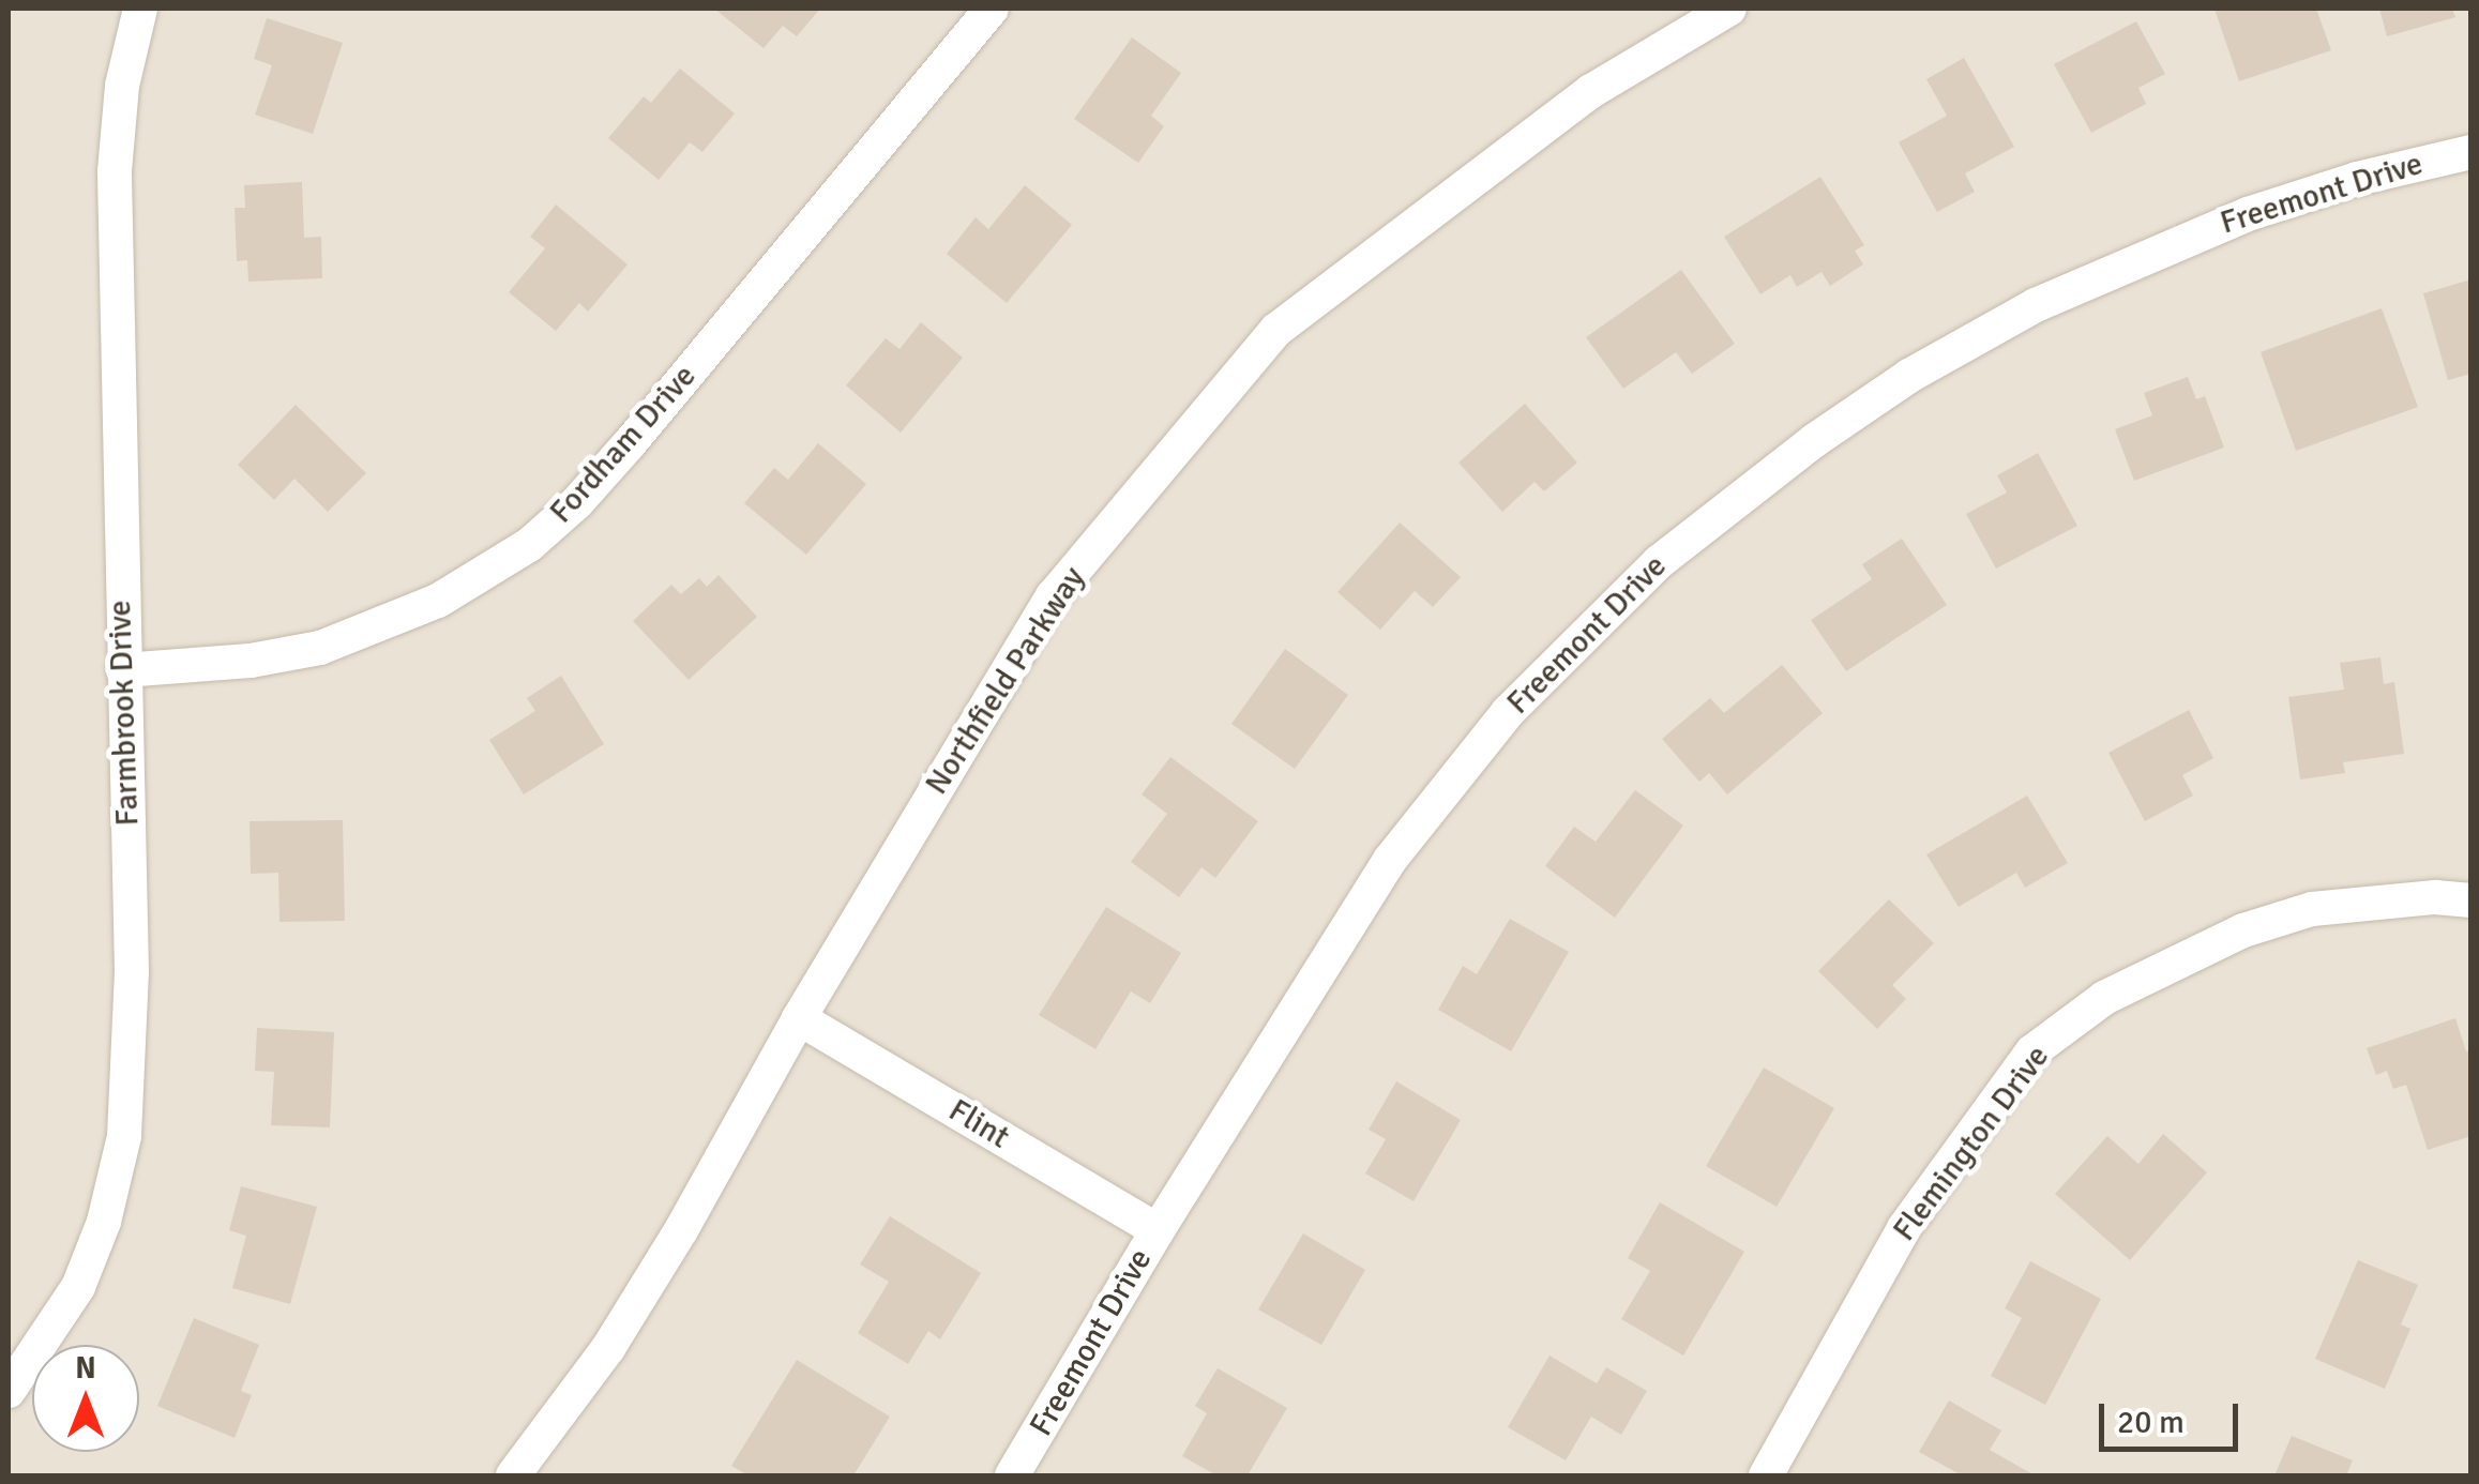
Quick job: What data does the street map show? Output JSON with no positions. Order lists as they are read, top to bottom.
{
  "streets": {
    "street": [
      "Freemont Drive",
      "Fordham Drive",
      "Northfield Parkway",
      "Farmbrook Drive",
      "Flint",
      "Flemington Drive"
    ]
  },
  "crossings": [
    ["Freemont Drive", "Flint"],
    ["Fordham Drive", "Farmbrook Drive"],
    ["Northfield Parkway", "Flint"]
  ],
  "scale_bar": "20 m",
  "north": "top"
}
